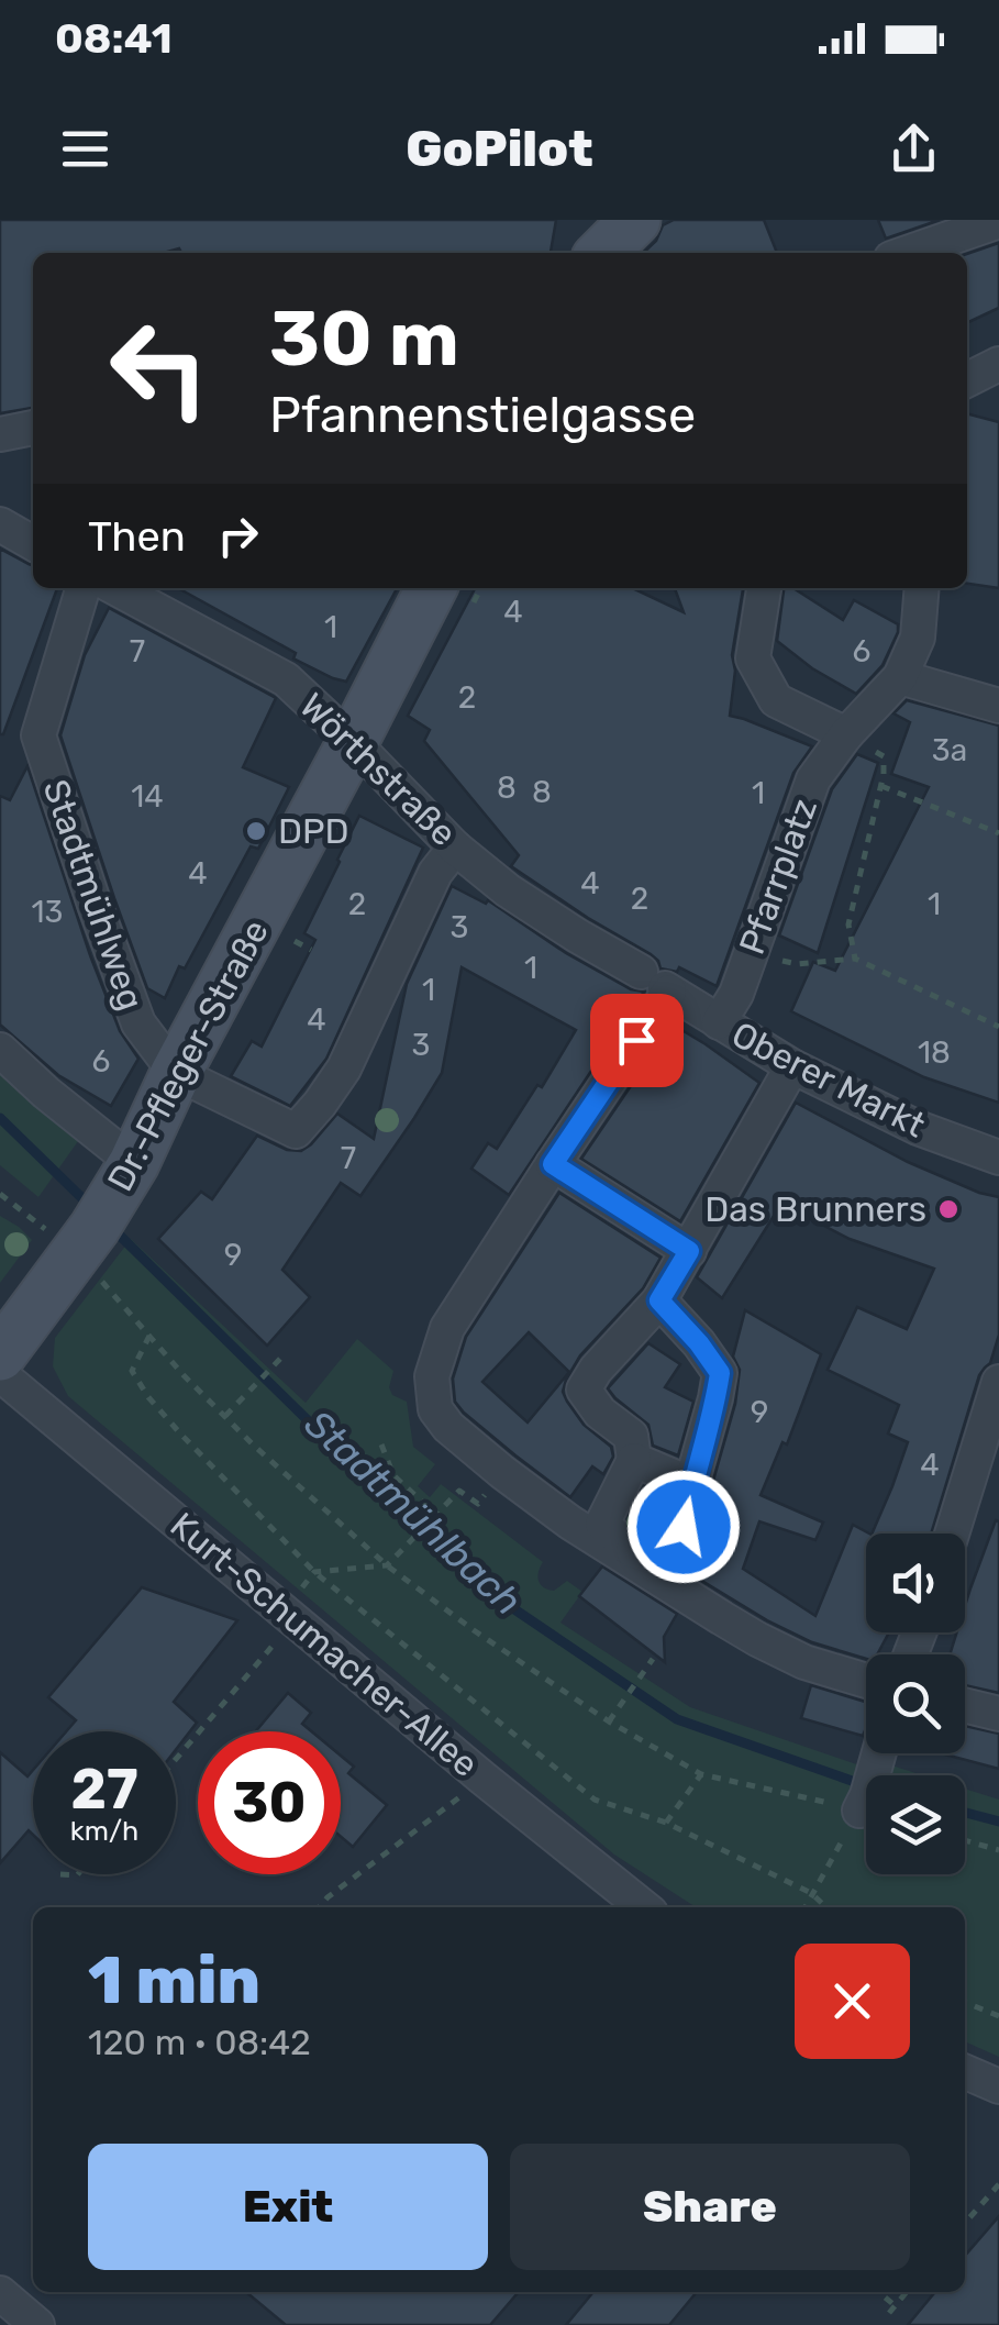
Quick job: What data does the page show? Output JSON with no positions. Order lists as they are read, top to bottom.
{
  "streets": {
    "street": [
      "Wörthstraße",
      "Pfarrplatz",
      "Stadtmühlweg",
      "Dr.-Pfleger-Straße",
      "Oberer Markt",
      "Kurt-Schumacher-Allee"
    ]
  },
  "crossings": [
    ["Wörthstraße", "Stadtmühlweg"],
    ["Wörthstraße", "Dr.-Pfleger-Straße"],
    ["Wörthstraße", "Oberer Markt"],
    ["Pfarrplatz", "Oberer Markt"],
    ["Stadtmühlweg", "Dr.-Pfleger-Straße"]
  ],
  "water": ["Stadtmühlbach"],
  "places": ["DPD", "Das Brunners"],
  "house_numbers": [
    "4",
    "1",
    "7",
    "6",
    "2",
    "3a",
    "8",
    "8",
    "1",
    "14",
    "4",
    "4",
    "2",
    "2",
    "1",
    "13",
    "3",
    "1",
    "1",
    "4",
    "3",
    "18",
    "6",
    "7",
    "9",
    "9",
    "4"
  ],
  "page": {
    "status": "08:41",
    "header": "GoPilot",
    "turn": ["30 m", "Pfannenstielgasse"],
    "then": "Then",
    "speed": "27 km/h",
    "limit": "30",
    "heading": ["1 min", "120 m · 08:42"],
    "buttons": ["Exit", "Share"]
  }
}
